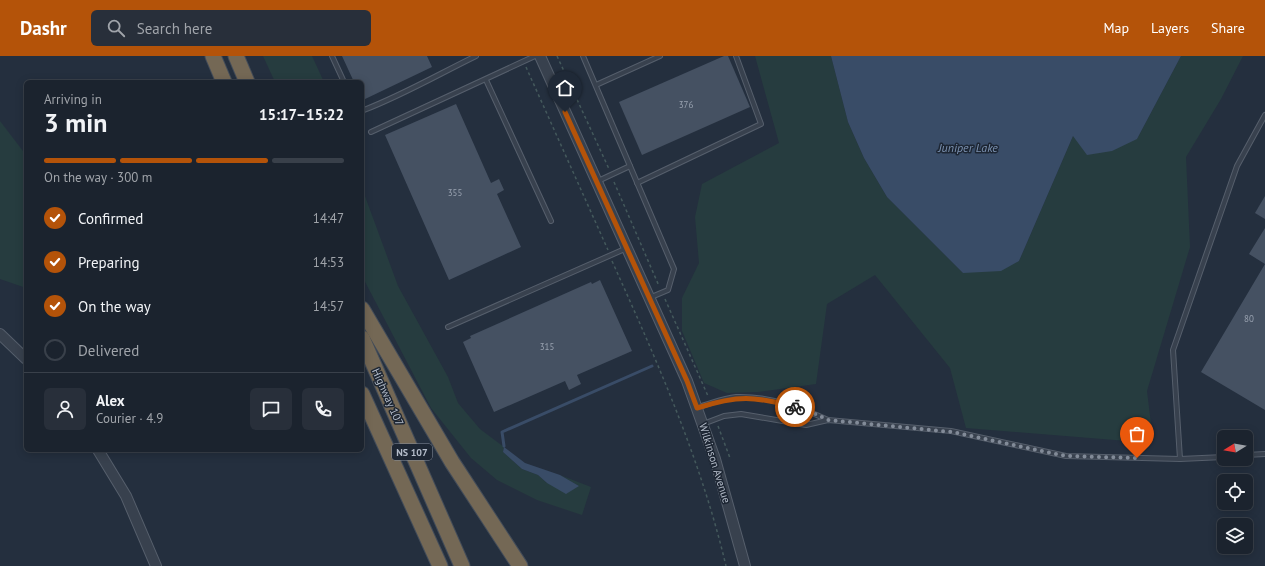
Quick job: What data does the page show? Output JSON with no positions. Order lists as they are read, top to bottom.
{
  "streets": {
    "highway": ["Highway 107", "NS 107"],
    "street": ["Wilkinson Avenue"]
  },
  "water": ["Juniper Lake"],
  "house_numbers": [
    "376",
    "355",
    "80",
    "315"
  ],
  "north": "left",
  "page": {
    "header": "Dashr",
    "search": "Search here",
    "nav": ["Map", "Layers", "Share"],
    "heading": ["3 min", "Arriving in", "15:17–15:22"],
    "panel": ["Alex", "Courier · 4.9"],
    "bar": "On the way · 300 m",
    "list": [
      ["Confirmed", "14:47"],
      ["Preparing", "14:53"],
      ["On the way", "14:57"],
      "Delivered"
    ]
  }
}
